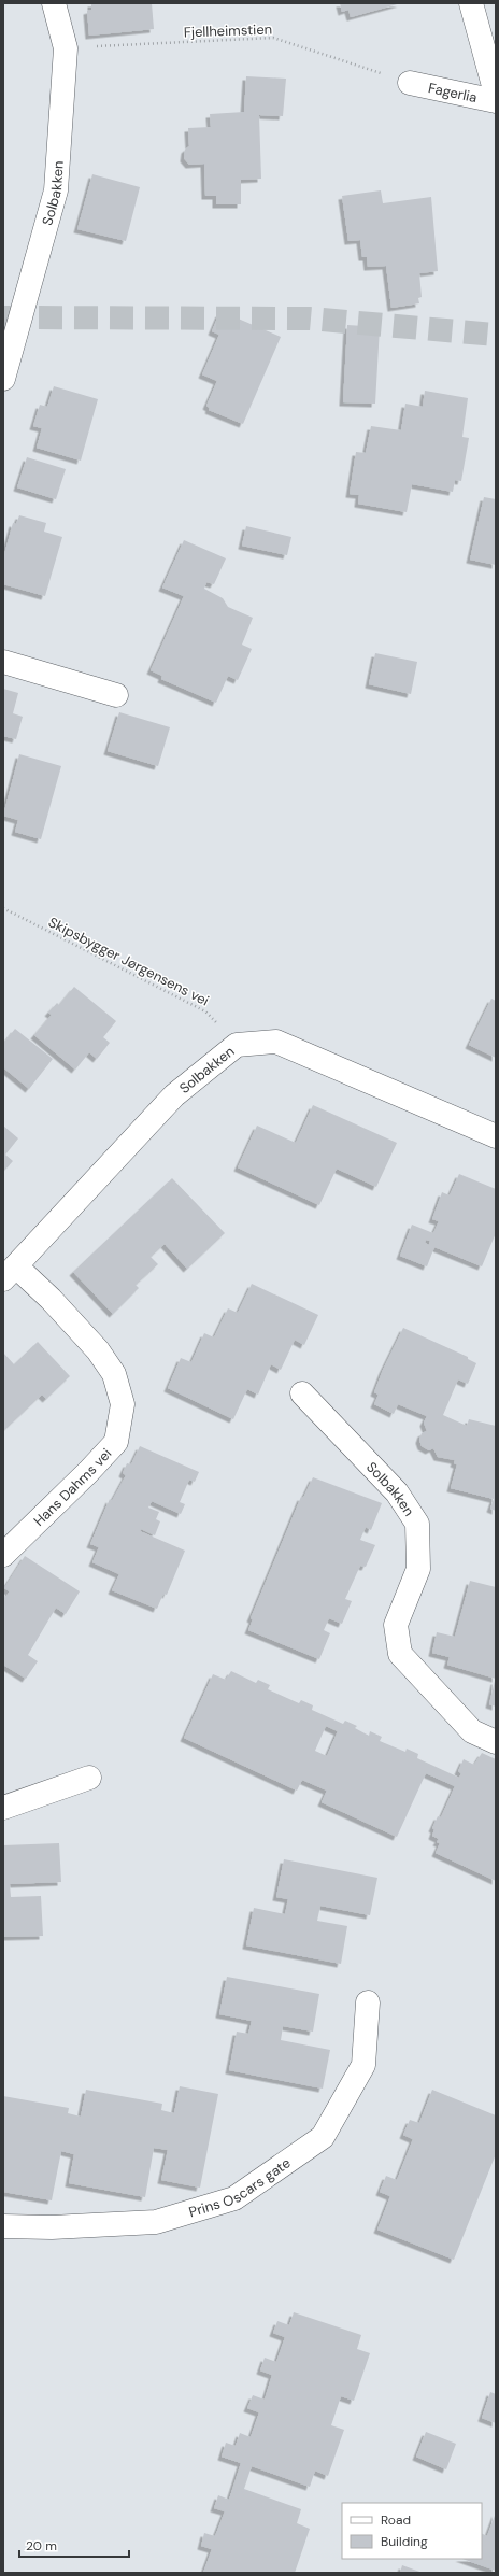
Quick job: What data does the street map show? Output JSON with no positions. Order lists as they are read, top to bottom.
{
  "streets": {
    "street": [
      "Fagerlia",
      "Solbakken",
      "Hans Dahms vei",
      "Prins Oscars gate"
    ],
    "path": ["Fjellheimstien", "Skipsbygger Jørgensens vei"]
  },
  "crossings": [
    ["Fjellheimstien", "Fagerlia"],
    ["Fjellheimstien", "Solbakken"],
    ["Solbakken", "Skipsbygger Jørgensens vei"],
    ["Solbakken", "Hans Dahms vei"]
  ],
  "legend": ["Road", "Building"],
  "scale_bar": "20 m"
}
